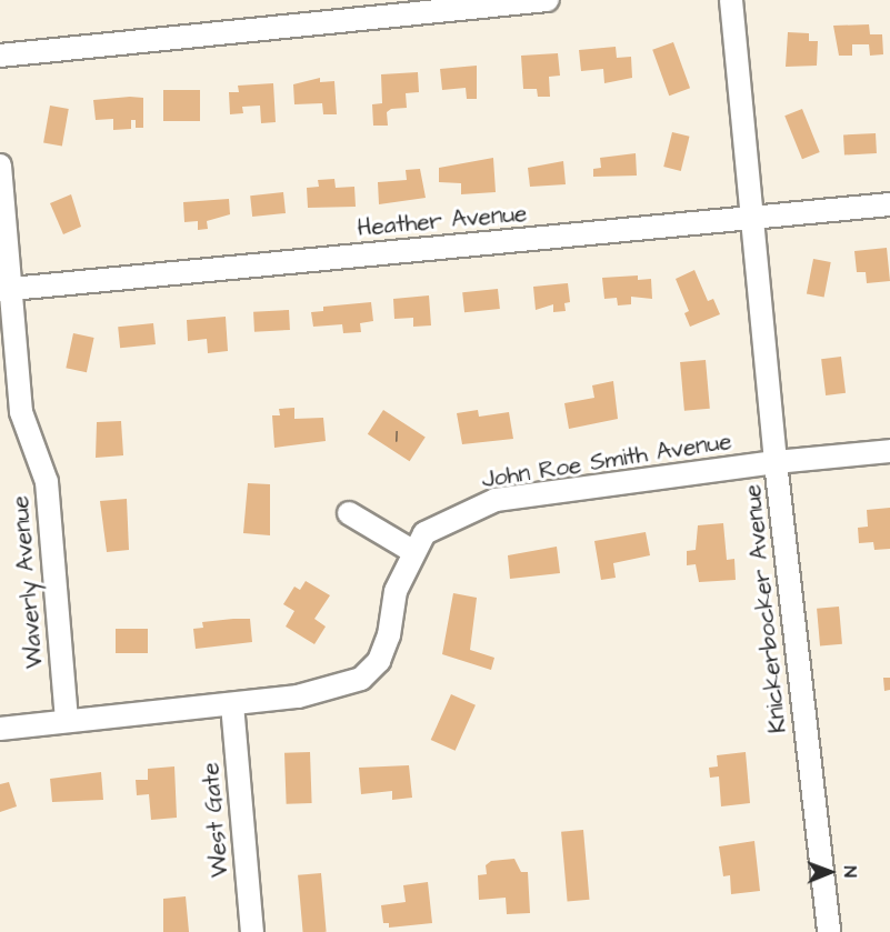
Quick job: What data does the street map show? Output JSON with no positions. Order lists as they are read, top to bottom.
{
  "streets": {
    "street": [
      "Heather Avenue",
      "John Roe Smith Avenue",
      "Waverly Avenue",
      "Knickerbocker Avenue",
      "West Gate"
    ]
  },
  "crossings": [
    ["Heather Avenue", "Waverly Avenue"],
    ["Heather Avenue", "Knickerbocker Avenue"],
    ["John Roe Smith Avenue", "Waverly Avenue"],
    ["John Roe Smith Avenue", "Knickerbocker Avenue"],
    ["John Roe Smith Avenue", "West Gate"]
  ],
  "house_numbers": ["1"],
  "north": "right"
}
